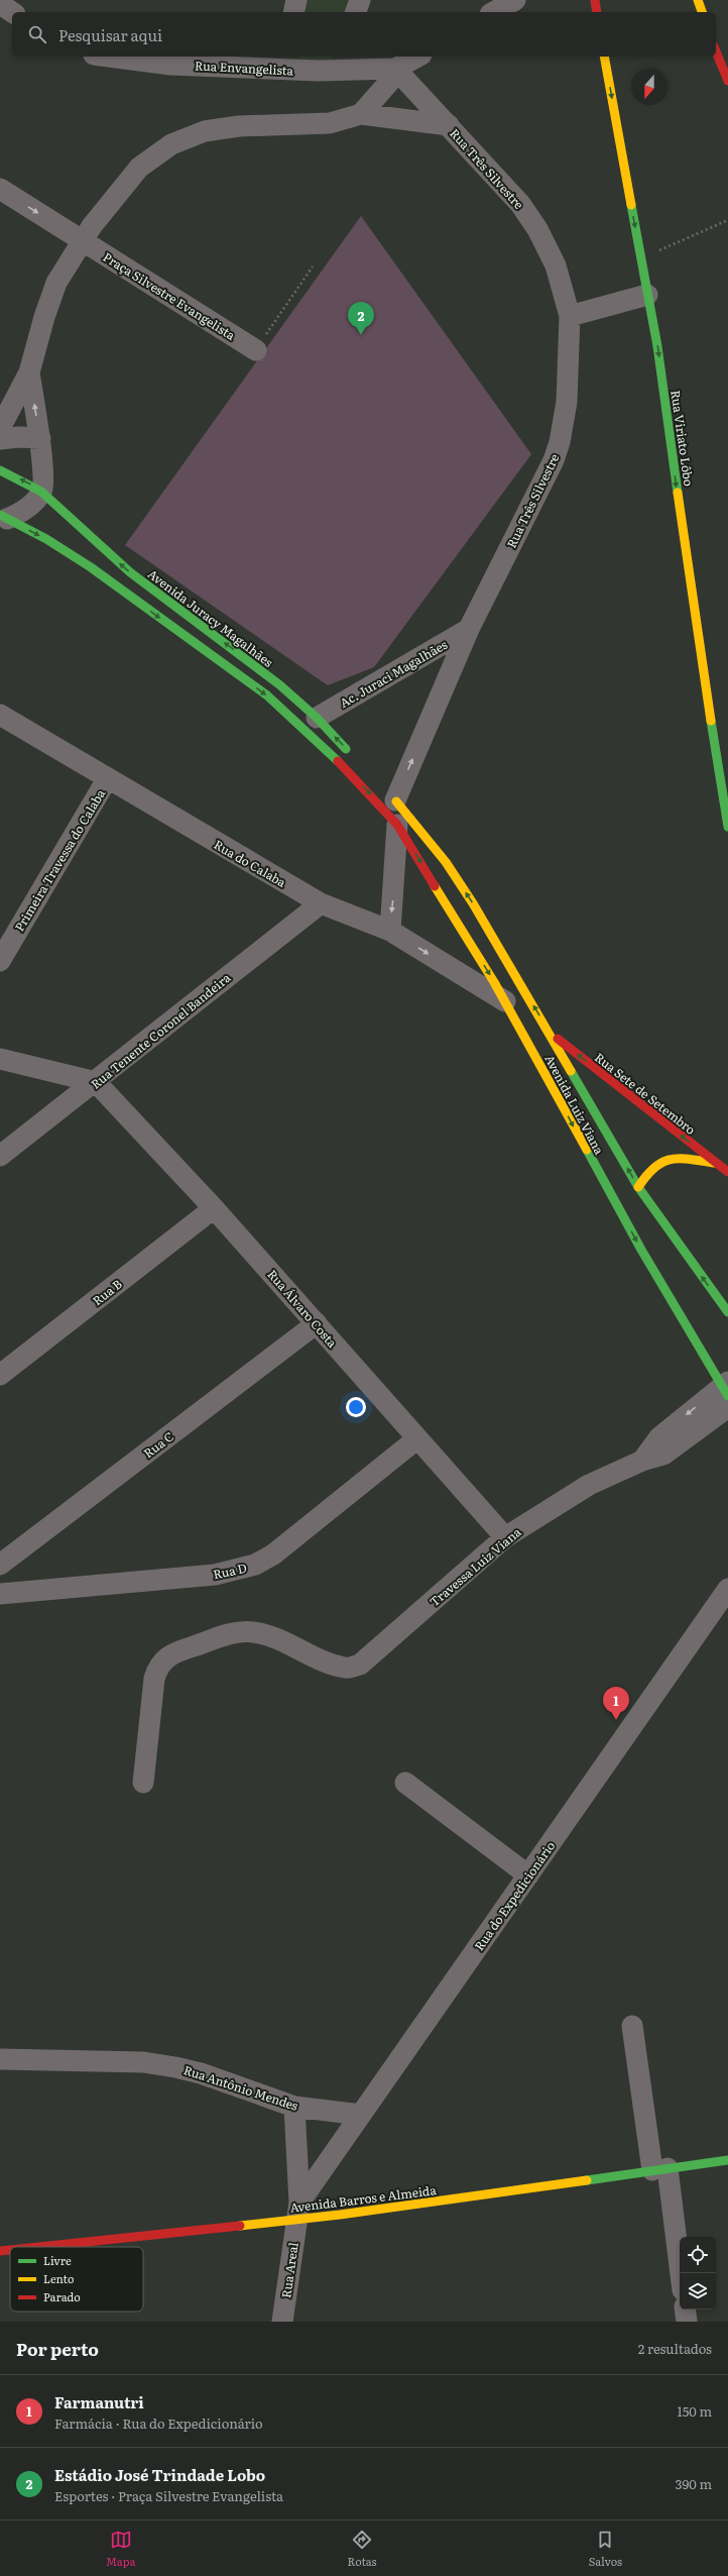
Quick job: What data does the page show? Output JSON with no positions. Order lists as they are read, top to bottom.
{
  "streets": {
    "main road": [
      "Rua Viriato Lôbo",
      "Avenida Juracy Magalhães",
      "Rua Sete de Setembro",
      "Avenida Luiz Viana",
      "Avenida Barros e Almeida"
    ],
    "street": [
      "Rua Envangelista",
      "Rua Três Silvestre",
      "Praça Silvestre Evangelista",
      "Ac. Juraci Magalhães",
      "Primeira Travessa do Calaba",
      "Rua do Calaba",
      "Rua Tenente Coronel Bandeira",
      "Rua B",
      "Rua Álvaro Costa",
      "Rua C",
      "Travessa Luiz Viana",
      "Rua D",
      "Rua do Expedicionário",
      "Rua Antônio Mendes",
      "Rua Areal"
    ]
  },
  "crossings": [
    ["Rua Envangelista", "Rua Três Silvestre"],
    ["Rua Três Silvestre", "Ac. Juraci Magalhães"],
    ["Rua Três Silvestre", "Avenida Luiz Viana"],
    ["Avenida Juracy Magalhães", "Ac. Juraci Magalhães"],
    ["Primeira Travessa do Calaba", "Rua do Calaba"],
    ["Rua do Calaba", "Rua Tenente Coronel Bandeira"],
    ["Rua do Calaba", "Avenida Luiz Viana"],
    ["Rua Tenente Coronel Bandeira", "Rua Álvaro Costa"],
    ["Rua Sete de Setembro", "Avenida Luiz Viana"],
    ["Avenida Luiz Viana", "Travessa Luiz Viana"],
    ["Rua B", "Rua Álvaro Costa"],
    ["Rua Álvaro Costa", "Rua C"],
    ["Rua Álvaro Costa", "Travessa Luiz Viana"],
    ["Rua Álvaro Costa", "Rua D"],
    ["Rua do Expedicionário", "Rua Antônio Mendes"],
    ["Rua do Expedicionário", "Avenida Barros e Almeida"],
    ["Rua do Expedicionário", "Rua Areal"],
    ["Avenida Barros e Almeida", "Rua Areal"]
  ],
  "one_way": ["Rua Viriato Lôbo", "Rua Sete de Setembro"],
  "legend": ["Livre", "Lento", "Parado"],
  "north": "bottom",
  "page": {
    "search": "Pesquisar aqui",
    "pins": ["2", "1"],
    "heading": ["Por perto", "2 resultados"],
    "list": [
      {
        "mark": "1",
        "name": "Farmanutri",
        "note": "Farmácia · Rua do Expedicionário",
        "value": "150 m"
      },
      {
        "mark": "2",
        "name": "Estádio José Trindade Lobo",
        "note": "Esportes · Praça Silvestre Evangelista",
        "value": "390 m"
      }
    ],
    "nav": ["Mapa", "Rotas", "Salvos"]
  }
}
